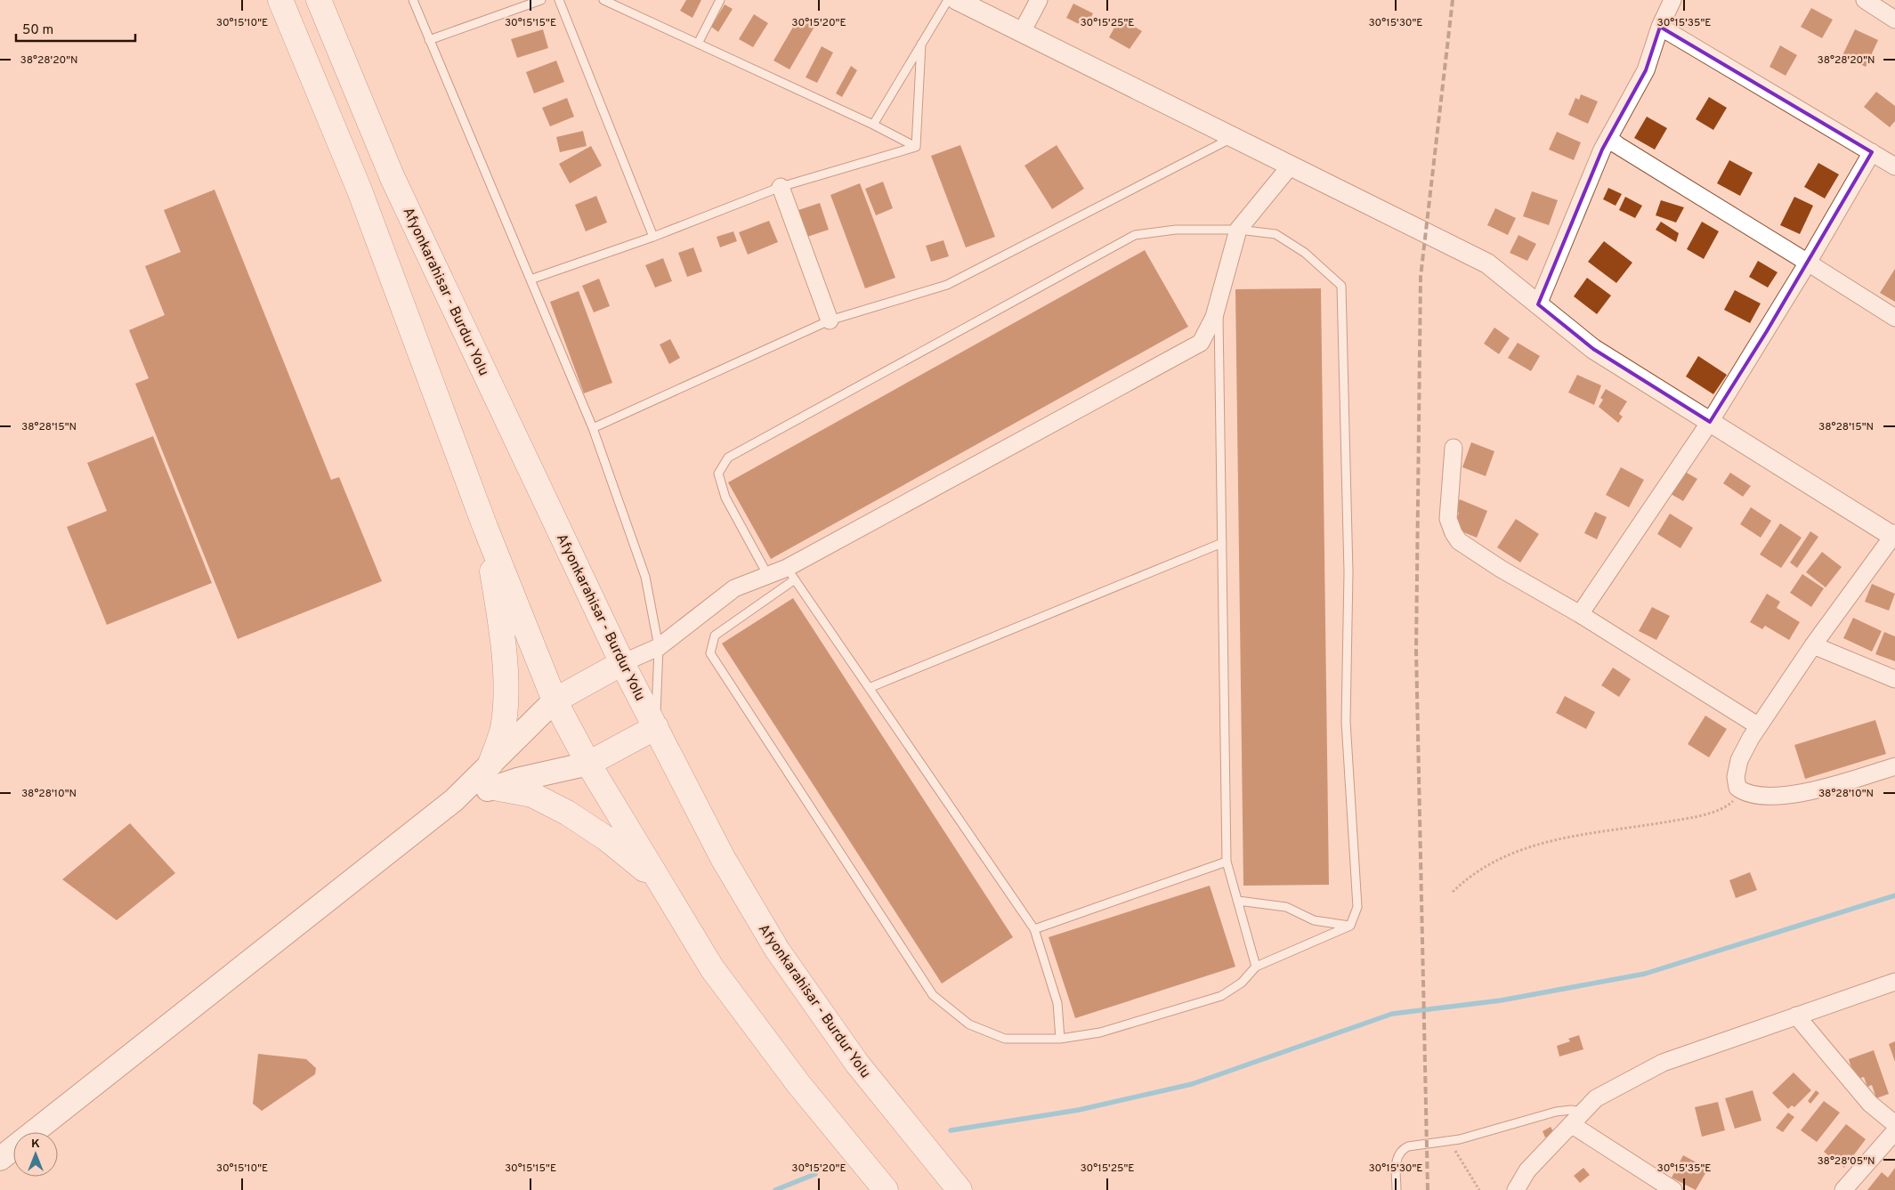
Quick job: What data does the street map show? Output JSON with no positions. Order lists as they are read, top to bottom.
{
  "streets": {
    "highway": ["Afyonkarahisar - Burdur Yolu"]
  },
  "scale_bar": "50 m",
  "north": "top",
  "coordinates": [
    "30°15'10\"E",
    "30°15'15\"E",
    "30°15'20\"E",
    "30°15'25\"E",
    "30°15'30\"E",
    "30°15'35\"E",
    "38°28'20\"N",
    "38°28'15\"N",
    "38°28'10\"N",
    "38°28'05\"N"
  ]
}
